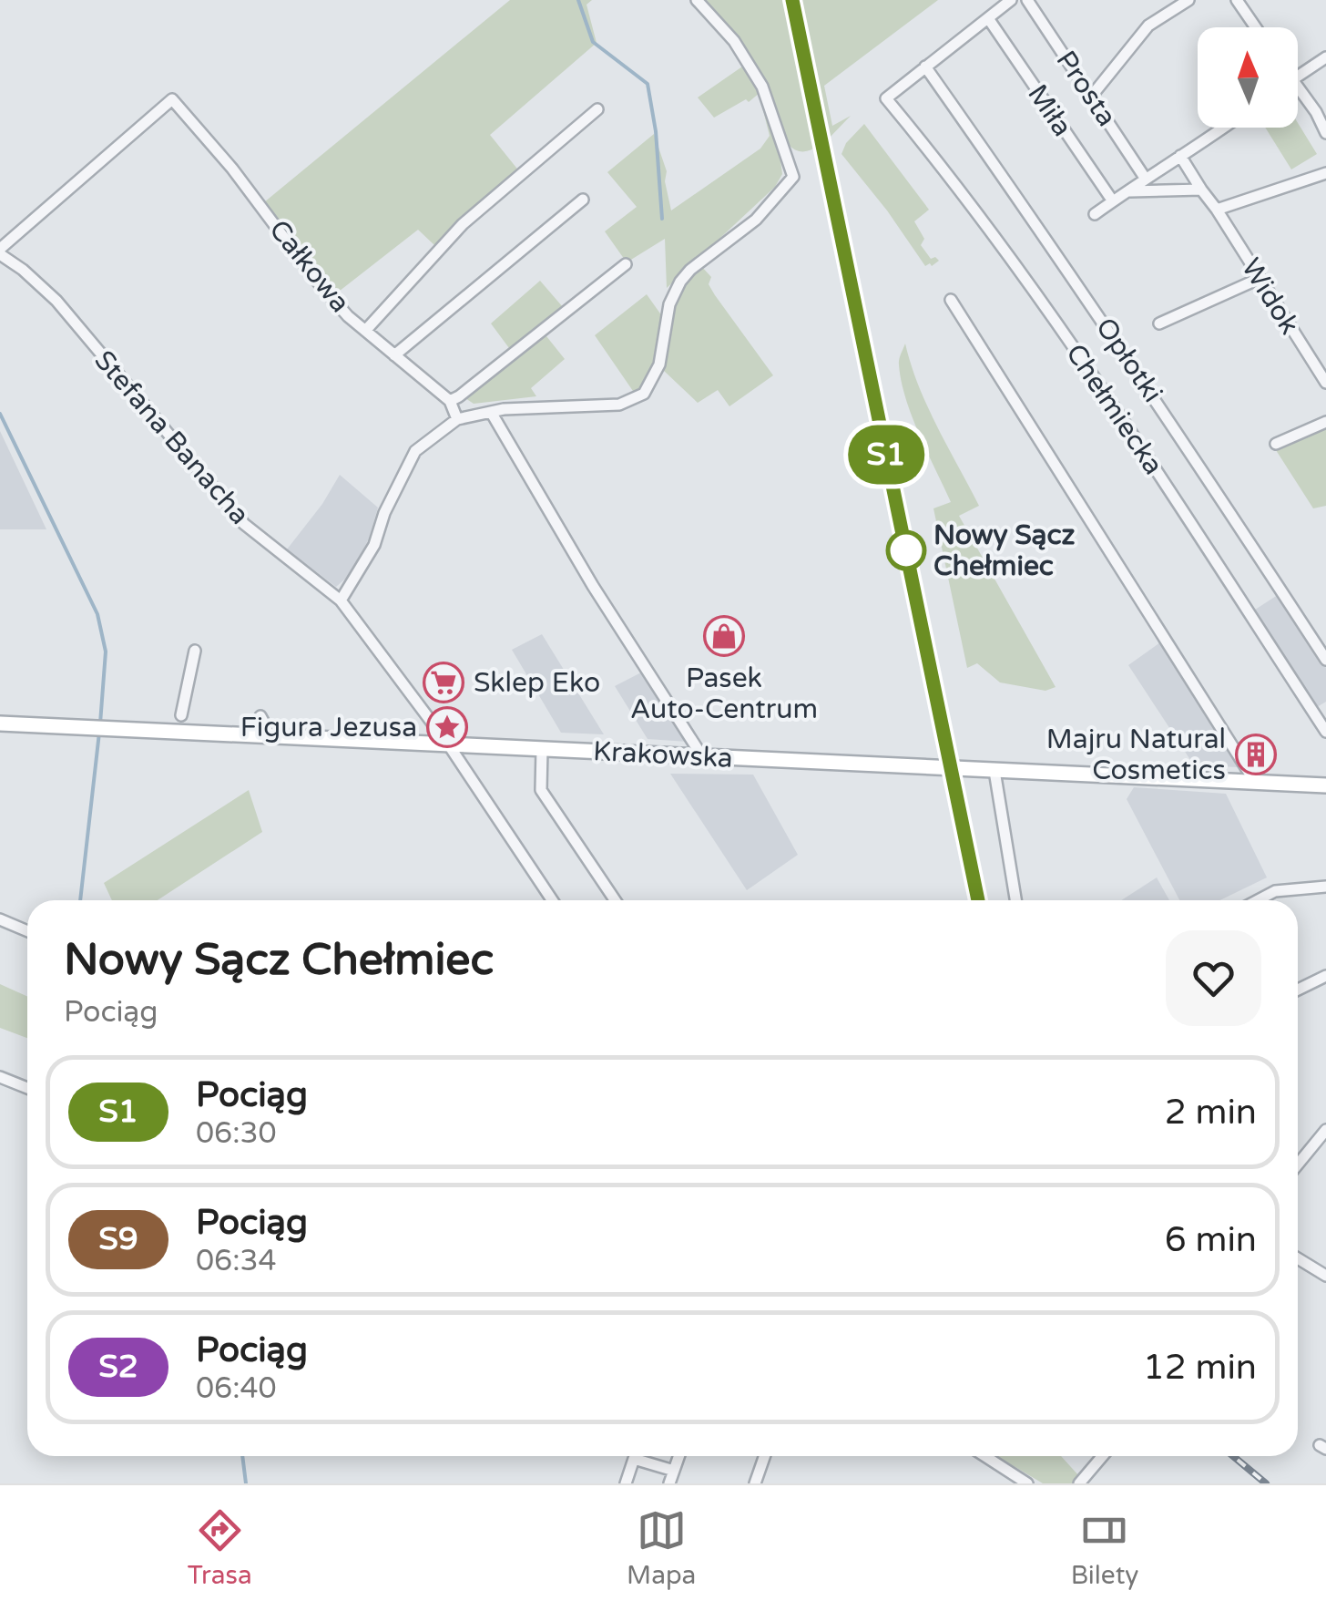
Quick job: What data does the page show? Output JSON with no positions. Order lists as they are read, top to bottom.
{
  "streets": {
    "main road": ["Krakowska"],
    "street": [
      "Prosta",
      "Miła",
      "Całkowa",
      "Widok",
      "Opłotki",
      "Chełmiecka",
      "Stefana Banacha"
    ]
  },
  "crossings": [
    ["Całkowa", "Stefana Banacha"],
    ["Opłotki", "Chełmiecka"],
    ["Stefana Banacha", "Krakowska"]
  ],
  "places": {
    "other": ["Nowy Sącz Chełmiec"],
    "shop": ["Pasek Auto-Centrum"],
    "supermarket": ["Sklep Eko"],
    "place": ["Figura Jezusa"],
    "building": ["Majru Natural Cosmetics"]
  },
  "north": "top",
  "page": {
    "on_map": "S1",
    "heading": ["Nowy Sącz Chełmiec", "Pociąg"],
    "list": [
      {
        "mark": "S1",
        "name": "Pociąg",
        "note": "06:30",
        "value": "2 min"
      },
      {
        "mark": "S9",
        "name": "Pociąg",
        "note": "06:34",
        "value": "6 min"
      },
      {
        "mark": "S2",
        "name": "Pociąg",
        "note": "06:40",
        "value": "12 min"
      }
    ],
    "tabs": ["Trasa", "Mapa", "Bilety"]
  }
}
